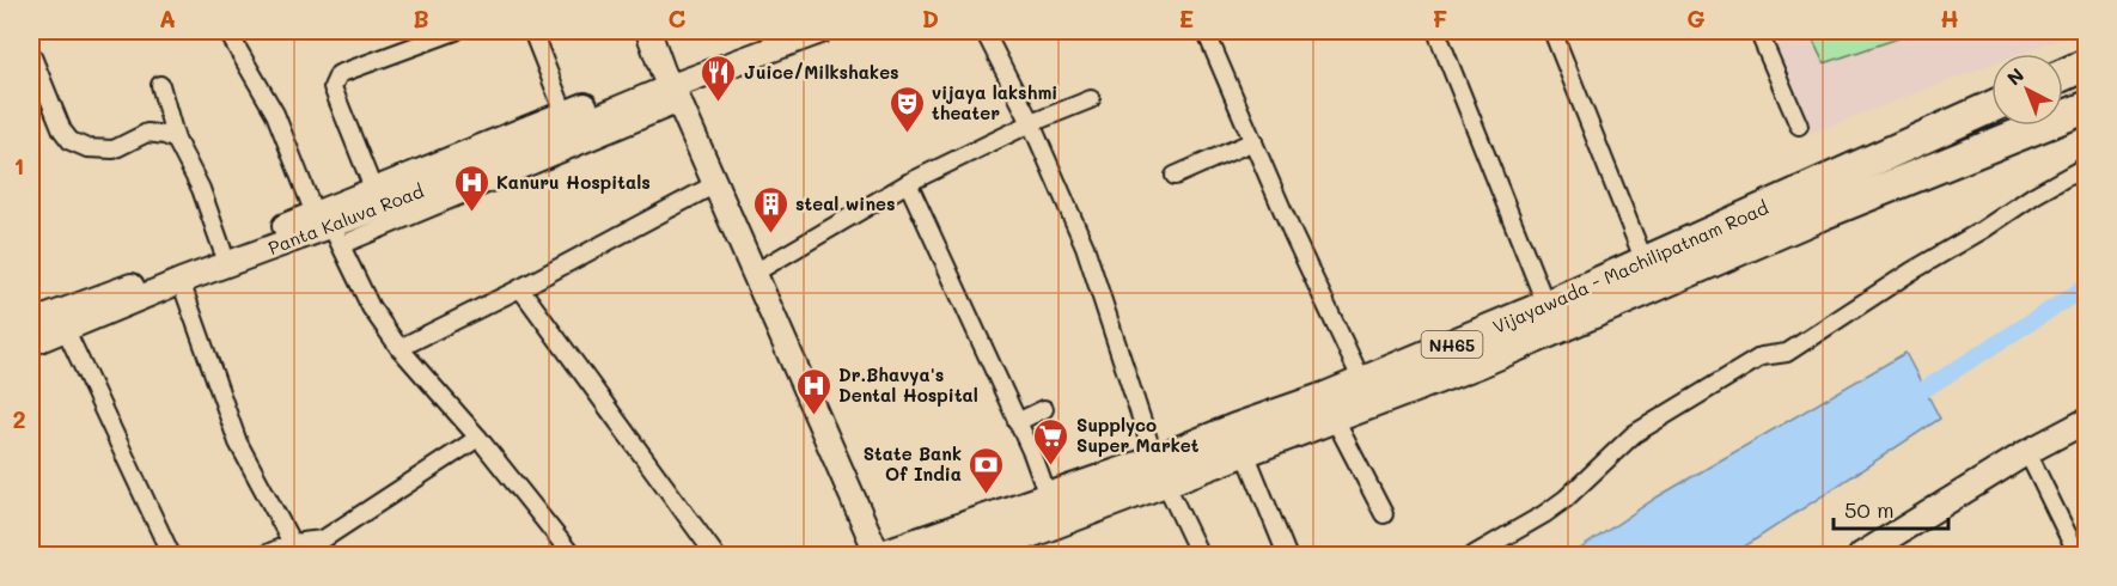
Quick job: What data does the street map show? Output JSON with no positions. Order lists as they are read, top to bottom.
{
  "streets": {
    "highway": ["Vijayawada - Machilipatnam Road", "NH65"],
    "street": ["Panta Kaluva Road"]
  },
  "places": {
    "restaurant": ["Juice/Milkshakes"],
    "theatre": ["vijaya lakshmi theater"],
    "hospital": ["Kanuru Hospitals", "Dr.Bhavya's Dental Hospital"],
    "building": ["steal wines"],
    "supermarket": ["Supplyco Super Market"],
    "bank": ["State Bank Of India"]
  },
  "scale_bar": "50 m",
  "north": "top left",
  "grid": {
    "columns": [
      "A",
      "B",
      "C",
      "D",
      "E",
      "F",
      "G",
      "H"
    ],
    "rows": ["1", "2"]
  }
}
